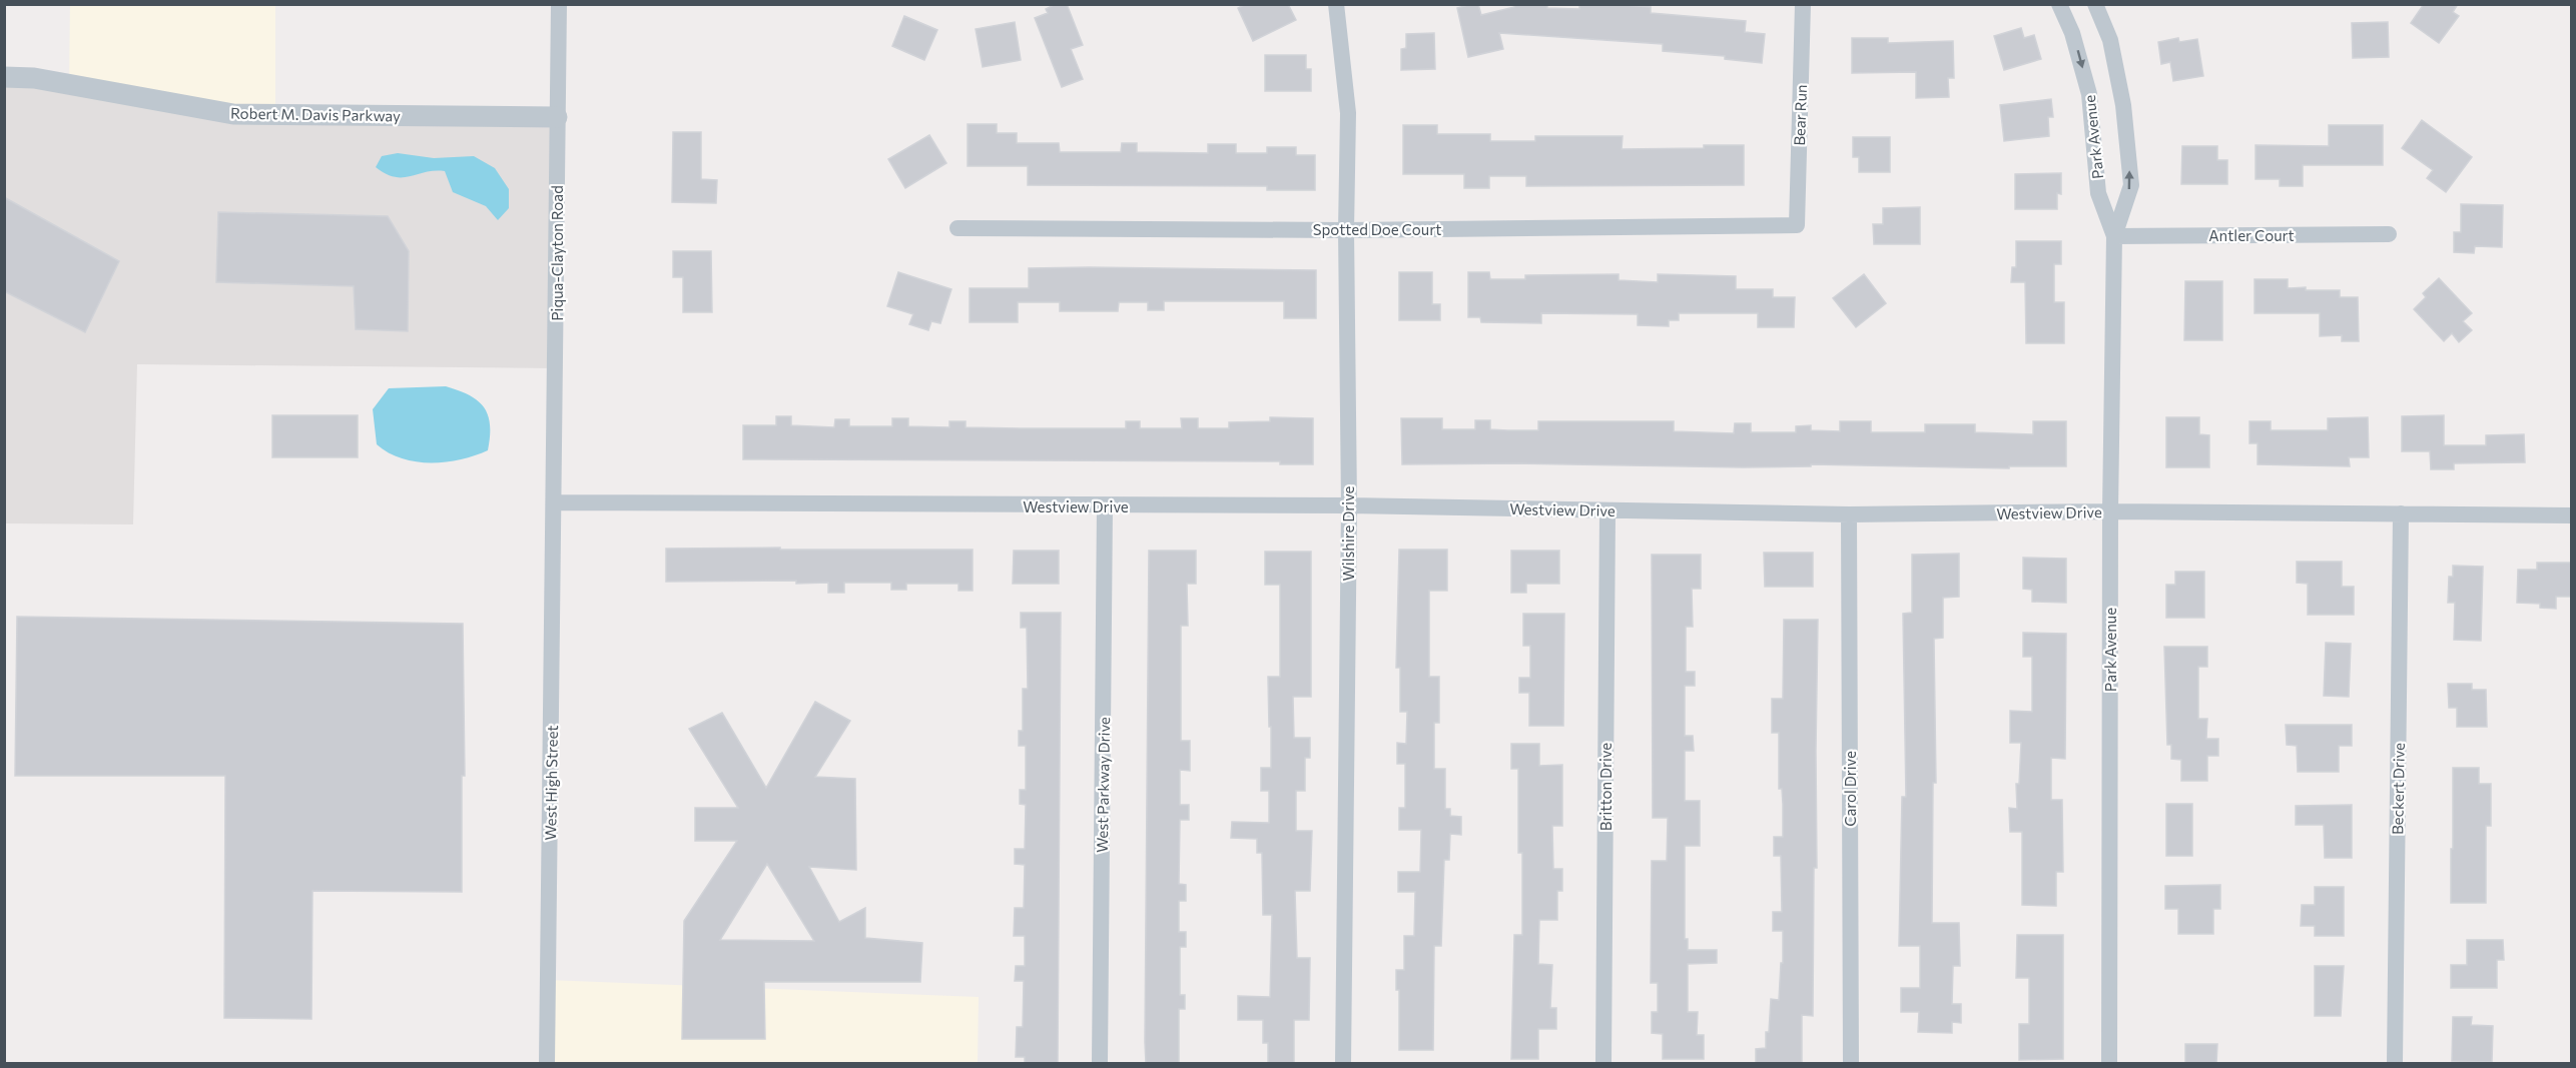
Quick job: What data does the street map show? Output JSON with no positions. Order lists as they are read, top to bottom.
{
  "streets": {
    "street": [
      "Robert M. Davis Parkway",
      "Bear Run",
      "Park Avenue",
      "Spotted Doe Court",
      "Antler Court",
      "Piqua-Clayton Road",
      "Westview Drive",
      "Wilshire Drive",
      "West High Street",
      "West Parkway Drive",
      "Britton Drive",
      "Carol Drive",
      "Beckert Drive"
    ]
  },
  "crossings": [
    ["Robert M. Davis Parkway", "Piqua-Clayton Road"],
    ["Bear Run", "Spotted Doe Court"],
    ["Park Avenue", "Antler Court"],
    ["Park Avenue", "Westview Drive"],
    ["Spotted Doe Court", "Wilshire Drive"],
    ["Piqua-Clayton Road", "Westview Drive"],
    ["Piqua-Clayton Road", "West High Street"],
    ["Westview Drive", "Wilshire Drive"],
    ["Westview Drive", "West High Street"],
    ["Westview Drive", "West Parkway Drive"],
    ["Westview Drive", "Britton Drive"],
    ["Westview Drive", "Carol Drive"],
    ["Westview Drive", "Beckert Drive"]
  ]
}
